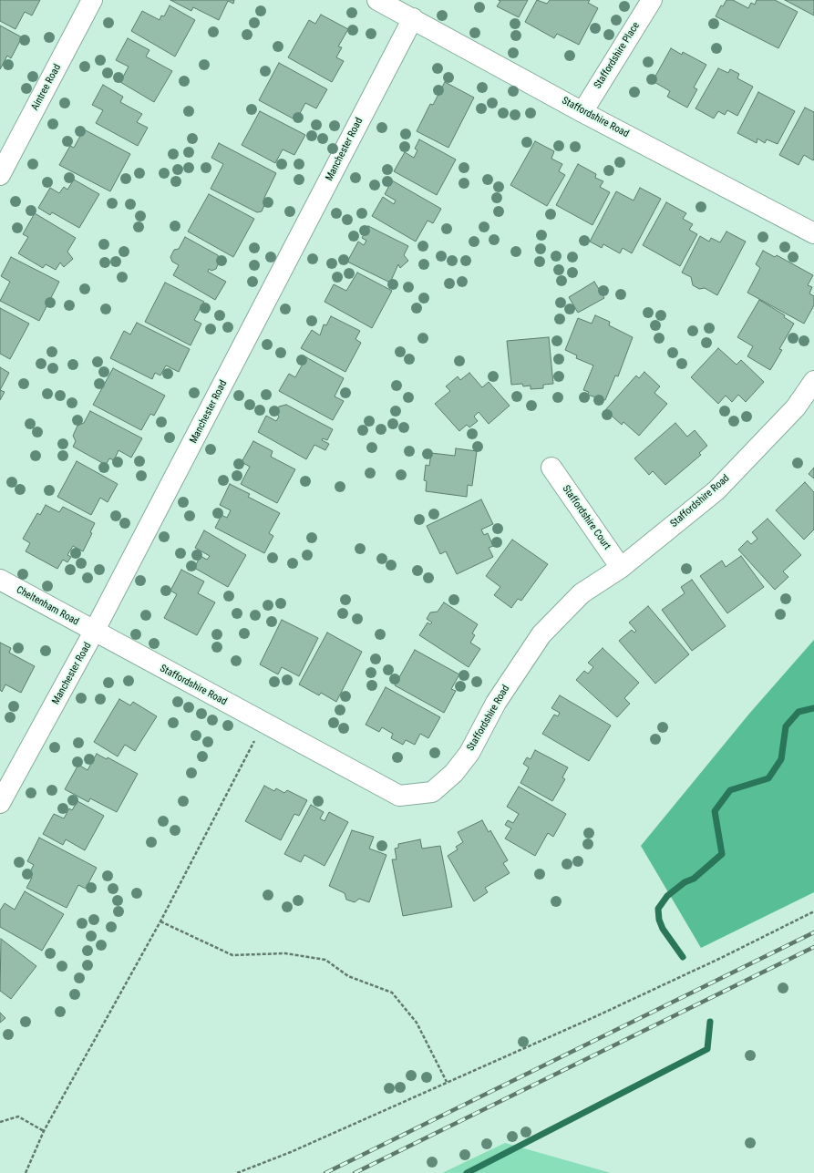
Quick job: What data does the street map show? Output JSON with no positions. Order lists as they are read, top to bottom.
{
  "streets": {
    "street": [
      "Staffordshire Place",
      "Aintree Road",
      "Staffordshire Road",
      "Manchester Road",
      "Staffordshire Court",
      "Cheltenham Road"
    ]
  },
  "crossings": [
    ["Staffordshire Place", "Staffordshire Road"],
    ["Staffordshire Road", "Manchester Road"],
    ["Staffordshire Road", "Staffordshire Court"],
    ["Staffordshire Road", "Cheltenham Road"],
    ["Manchester Road", "Cheltenham Road"]
  ]
}
